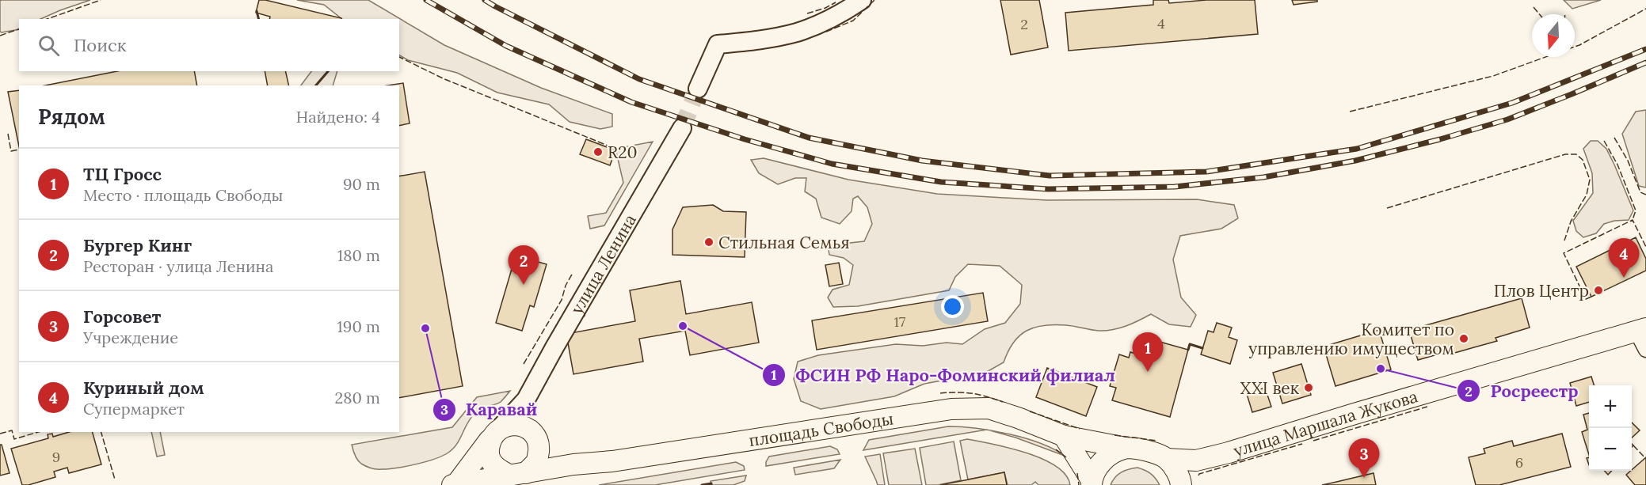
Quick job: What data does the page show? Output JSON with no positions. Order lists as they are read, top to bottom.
{
  "streets": {
    "main road": ["улица Маршала Жукова", "площадь Свободы"],
    "street": ["улица Ленина"]
  },
  "crossings": [
    ["улица Ленина", "площадь Свободы"],
    ["улица Маршала Жукова", "площадь Свободы"]
  ],
  "places": [
    "R20",
    "Стильная Семья",
    "Плов Центр",
    "ФСИН РФ Наро-Фоминский филиал",
    "Каравай",
    "Комитет по управлению имуществом",
    "Росреестр",
    "XXI век"
  ],
  "house_numbers": [
    "4",
    "2",
    "17",
    "9",
    "6"
  ],
  "north": "bottom",
  "page": {
    "search": "Поиск",
    "heading": ["Рядом", "Найдено: 4"],
    "list": [
      {
        "mark": "1",
        "name": "ТЦ Гросс",
        "note": "Место · площадь Свободы",
        "value": "90 m"
      },
      {
        "mark": "2",
        "name": "Бургер Кинг",
        "note": "Ресторан · улица Ленина",
        "value": "180 m"
      },
      {
        "mark": "3",
        "name": "Горсовет",
        "note": "Учреждение",
        "value": "190 m"
      },
      {
        "mark": "4",
        "name": "Куриный дом",
        "note": "Супермаркет",
        "value": "280 m"
      }
    ],
    "pins": [
      "4",
      "2",
      "1",
      "3"
    ],
    "map_buttons": ["+", "−"]
  }
}
